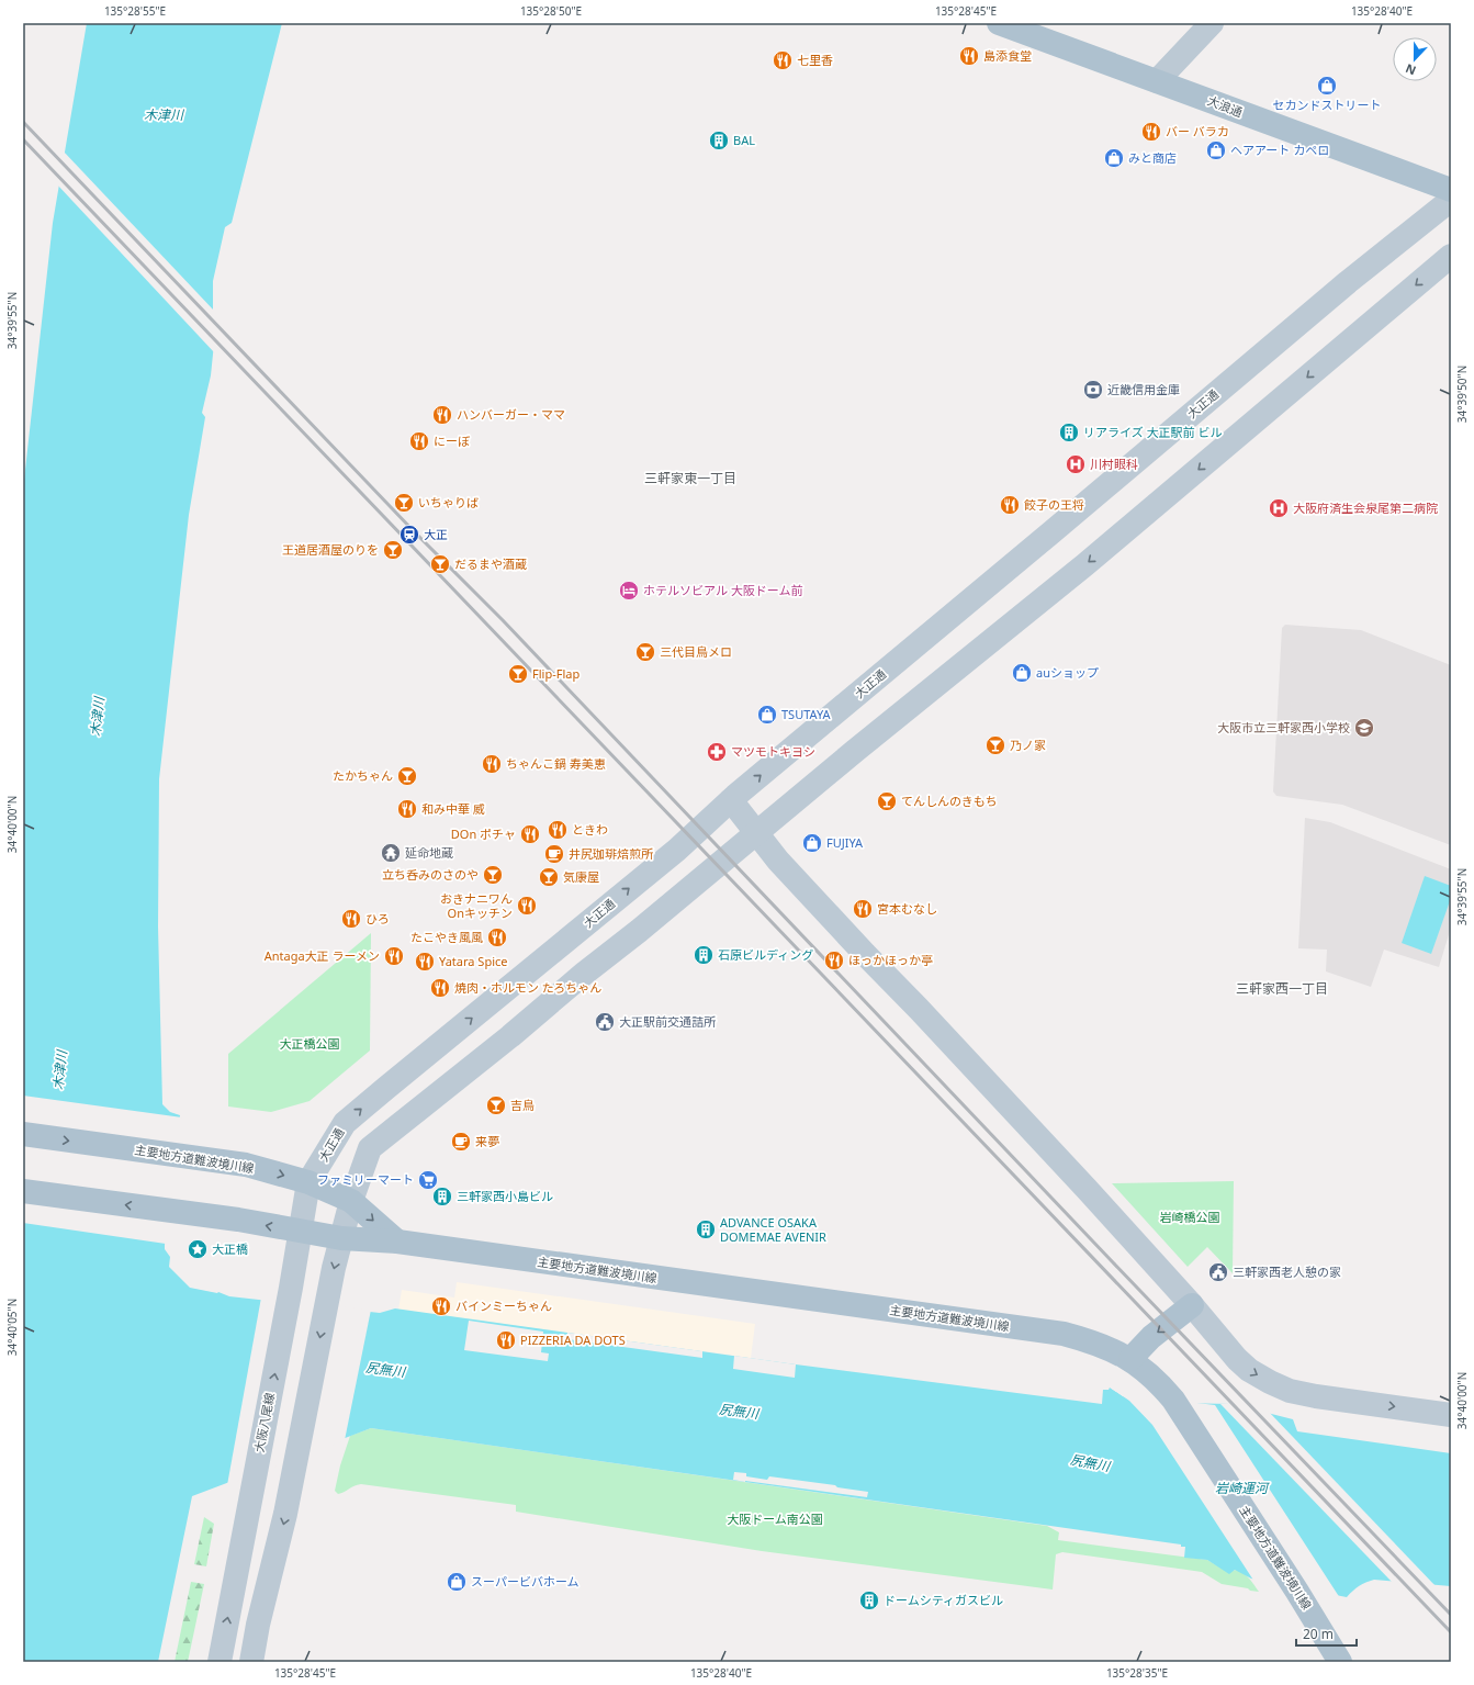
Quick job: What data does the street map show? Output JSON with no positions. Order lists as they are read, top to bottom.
{
  "streets": {
    "main road": [
      "大浪通",
      "大正通",
      "主要地方道難波境川線",
      "大阪八尾線"
    ]
  },
  "crossings": [
    ["大正通", "主要地方道難波境川線"],
    ["大正通", "大阪八尾線"],
    ["主要地方道難波境川線", "大阪八尾線"]
  ],
  "districts": ["三軒家東一丁目", "三軒家西一丁目"],
  "water": ["木津川", "尻無川", "岩崎運河"],
  "parks": ["大正橋公園", "岩崎橋公園", "大阪ドーム南公園"],
  "places": {
    "restaurant": [
      "島添食堂",
      "七里香",
      "バー バラカ",
      "ハンバーガー・ママ",
      "にーぼ",
      "餃子の王将",
      "ちゃんこ鍋 寿美恵",
      "和み中華 威",
      "ときわ",
      "DOn ポチャ",
      "おきナニワん Onキッチン",
      "宮本むなし",
      "ひろ",
      "たこやき風風",
      "Antaga大正 ラーメン",
      "ほっかほっか亭",
      "Yatara Spice",
      "焼肉・ホルモン たろちゃん",
      "バインミーちゃん",
      "PIZZERIA DA DOTS"
    ],
    "shop": [
      "セカンドストリート",
      "ヘアアート カペロ",
      "みと商店",
      "auショップ",
      "TSUTAYA",
      "FUJIYA",
      "スーパービバホーム"
    ],
    "building": [
      "BAL",
      "リアライズ 大正駅前 ビル",
      "石原ビルディング",
      "三軒家西小島ビル",
      "ADVANCE OSAKA DOMEMAE AVENIR",
      "ドームシティガスビル"
    ],
    "bank": ["近畿信用金庫"],
    "hospital": ["川村眼科", "大阪府済生会泉尾第二病院"],
    "bar": [
      "いちゃりば",
      "王道居酒屋のりを",
      "だるまや酒蔵",
      "三代目鳥メロ",
      "Flip-Flap",
      "乃ノ家",
      "たかちゃん",
      "てんしんのきもち",
      "立ち呑みのさのや",
      "気康屋",
      "吉鳥"
    ],
    "station": ["大正"],
    "hotel": ["ホテルソビアル 大阪ドーム前"],
    "school or university": ["大阪市立三軒家西小学校"],
    "pharmacy": ["マツモトキヨシ"],
    "temple": ["延命地蔵"],
    "cafe": ["井尻珈琲焙煎所", "来夢"],
    "public building": ["大正駅前交通詰所", "三軒家西老人憩の家"],
    "supermarket": ["ファミリーマート"],
    "place": ["大正橋"]
  },
  "scale_bar": "20 m",
  "north": "bottom",
  "coordinates": [
    "135°28'55\"E",
    "135°28'50\"E",
    "135°28'45\"E",
    "135°28'40\"E",
    "34°39'55\"N",
    "34°39'50\"N",
    "34°40'00\"N",
    "34°40'05\"N",
    "135°28'35\"E"
  ]
}
